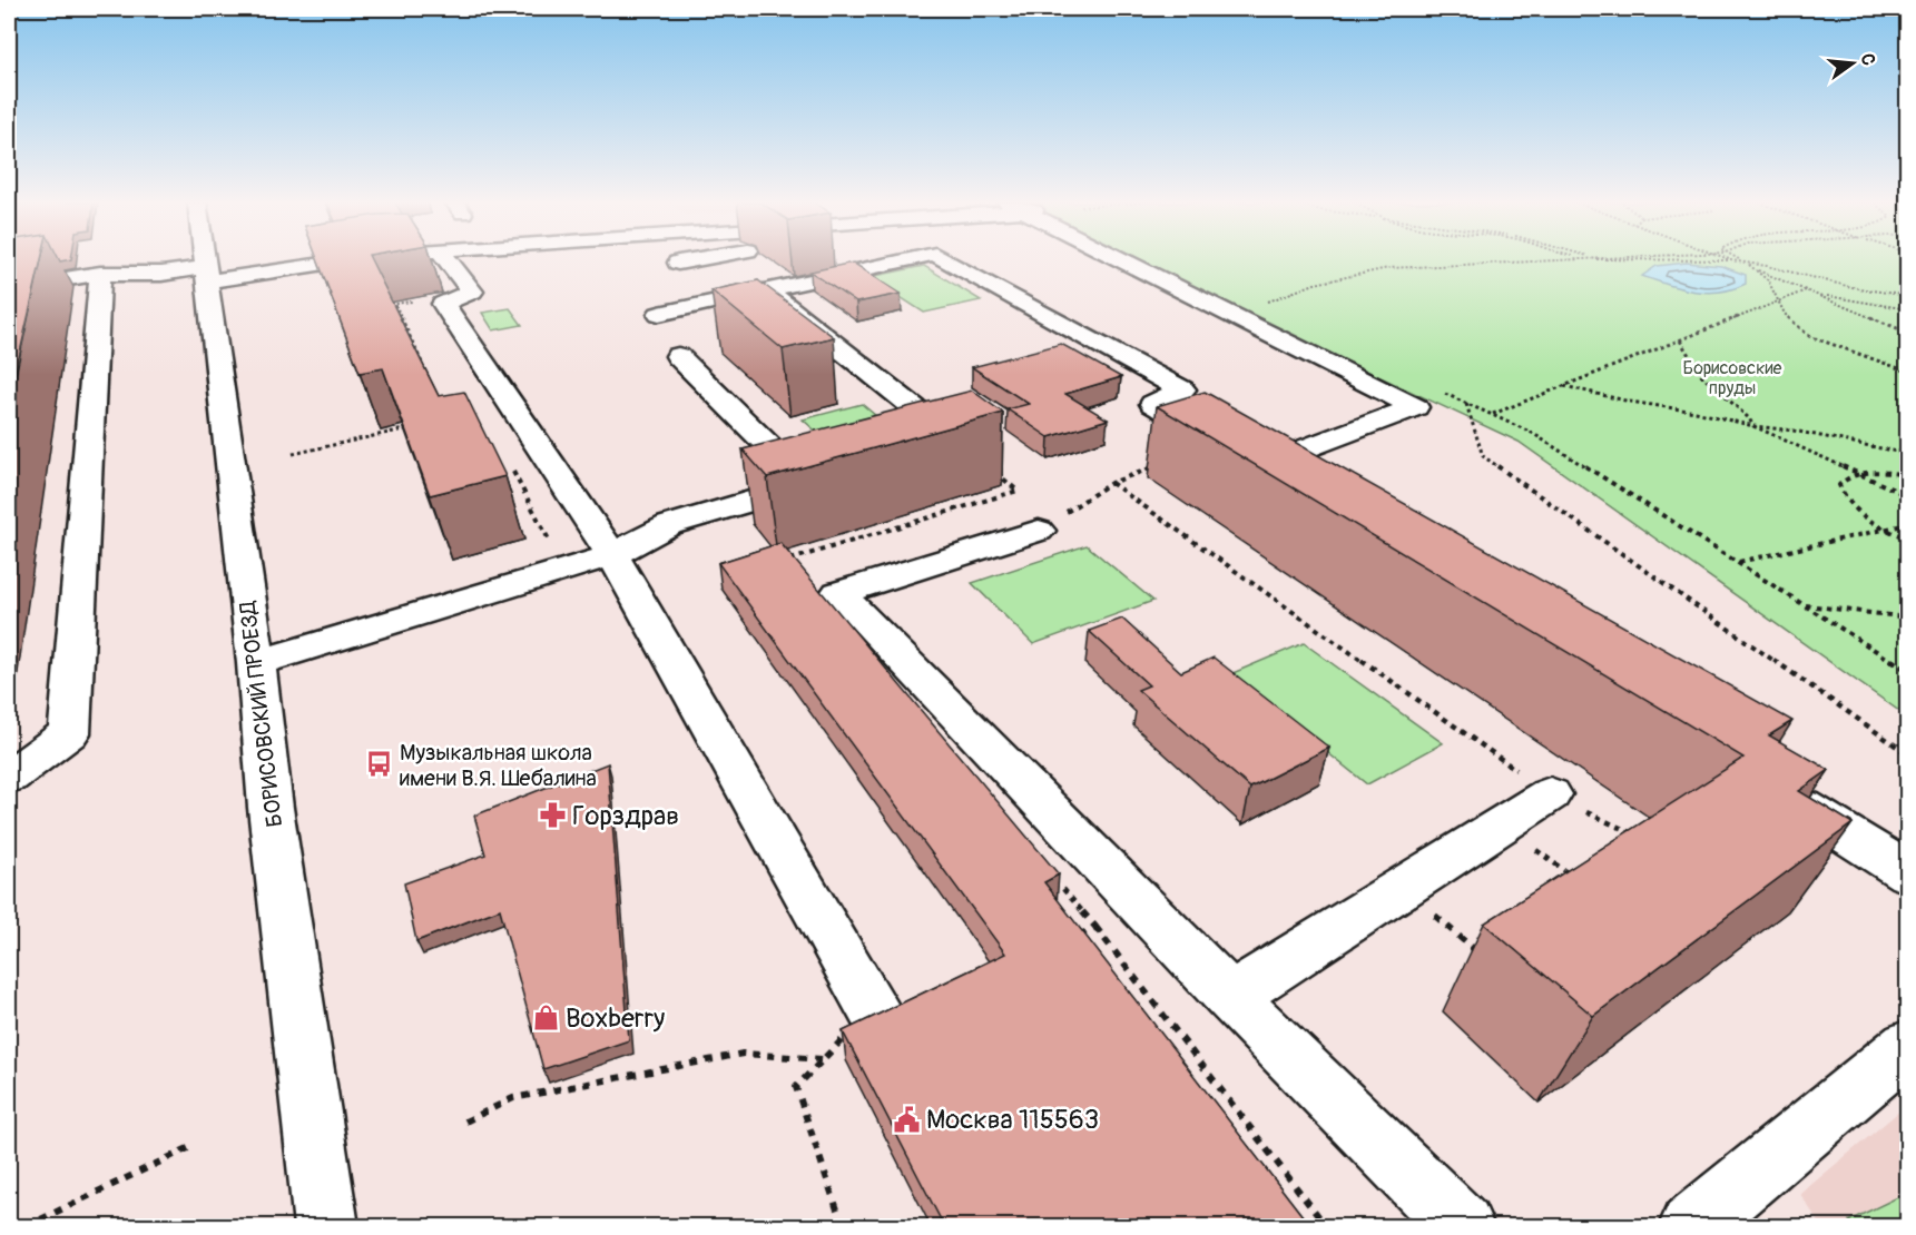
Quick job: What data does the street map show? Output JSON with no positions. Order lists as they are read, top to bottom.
{
  "streets": {
    "street": ["БОРИСОВСКИЙ ПРОЕЗД"]
  },
  "parks": ["Борисовские пруды"],
  "places": {
    "bus stop": ["Музыкальная школа имени В.Я. Шебалина"],
    "pharmacy": ["Горздрав"],
    "shop": ["Boxberry"],
    "public building": ["Москва 115563"]
  },
  "north": "right"
}
